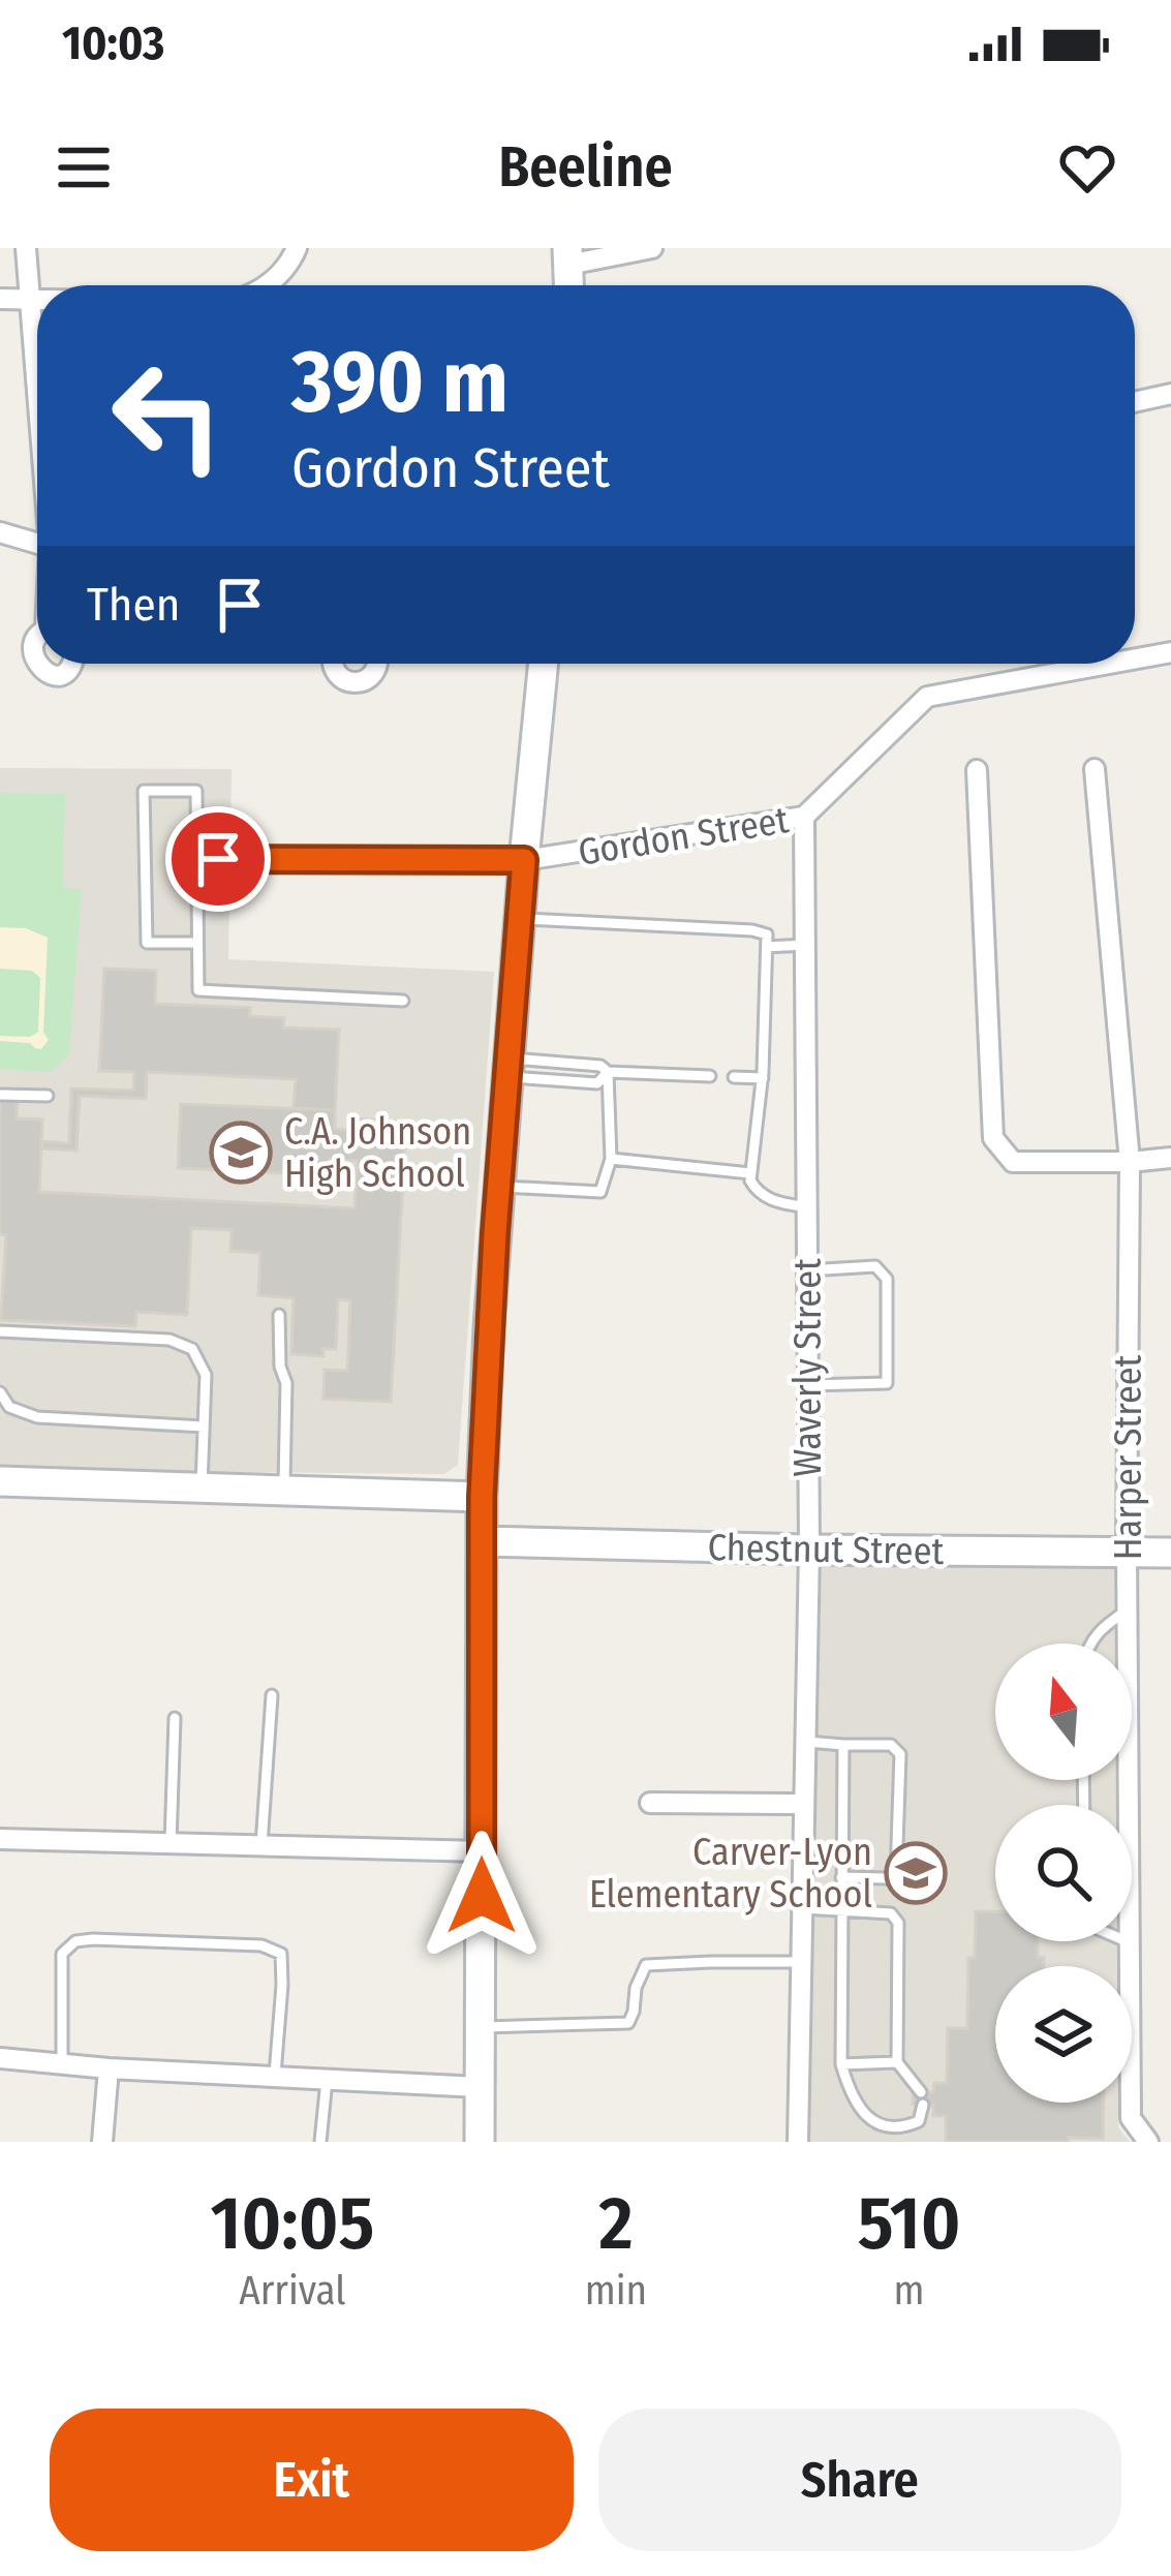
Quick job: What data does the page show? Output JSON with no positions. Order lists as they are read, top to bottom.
{
  "streets": {
    "street": [
      "Gordon Street",
      "Waverly Street",
      "Harper Street",
      "Chestnut Street"
    ]
  },
  "crossings": [
    ["Gordon Street", "Waverly Street"],
    ["Waverly Street", "Chestnut Street"],
    ["Harper Street", "Chestnut Street"]
  ],
  "places": {
    "school or university": ["C.A. Johnson High School", "Carver-Lyon Elementary School"]
  },
  "north": "top",
  "page": {
    "status": "10:03",
    "header": "Beeline",
    "turn": ["390 m", "Gordon Street"],
    "then": "Then",
    "eta": [
      "10:05",
      "Arrival",
      "2",
      "min",
      "510",
      "m"
    ],
    "buttons": ["Exit", "Share"]
  }
}
